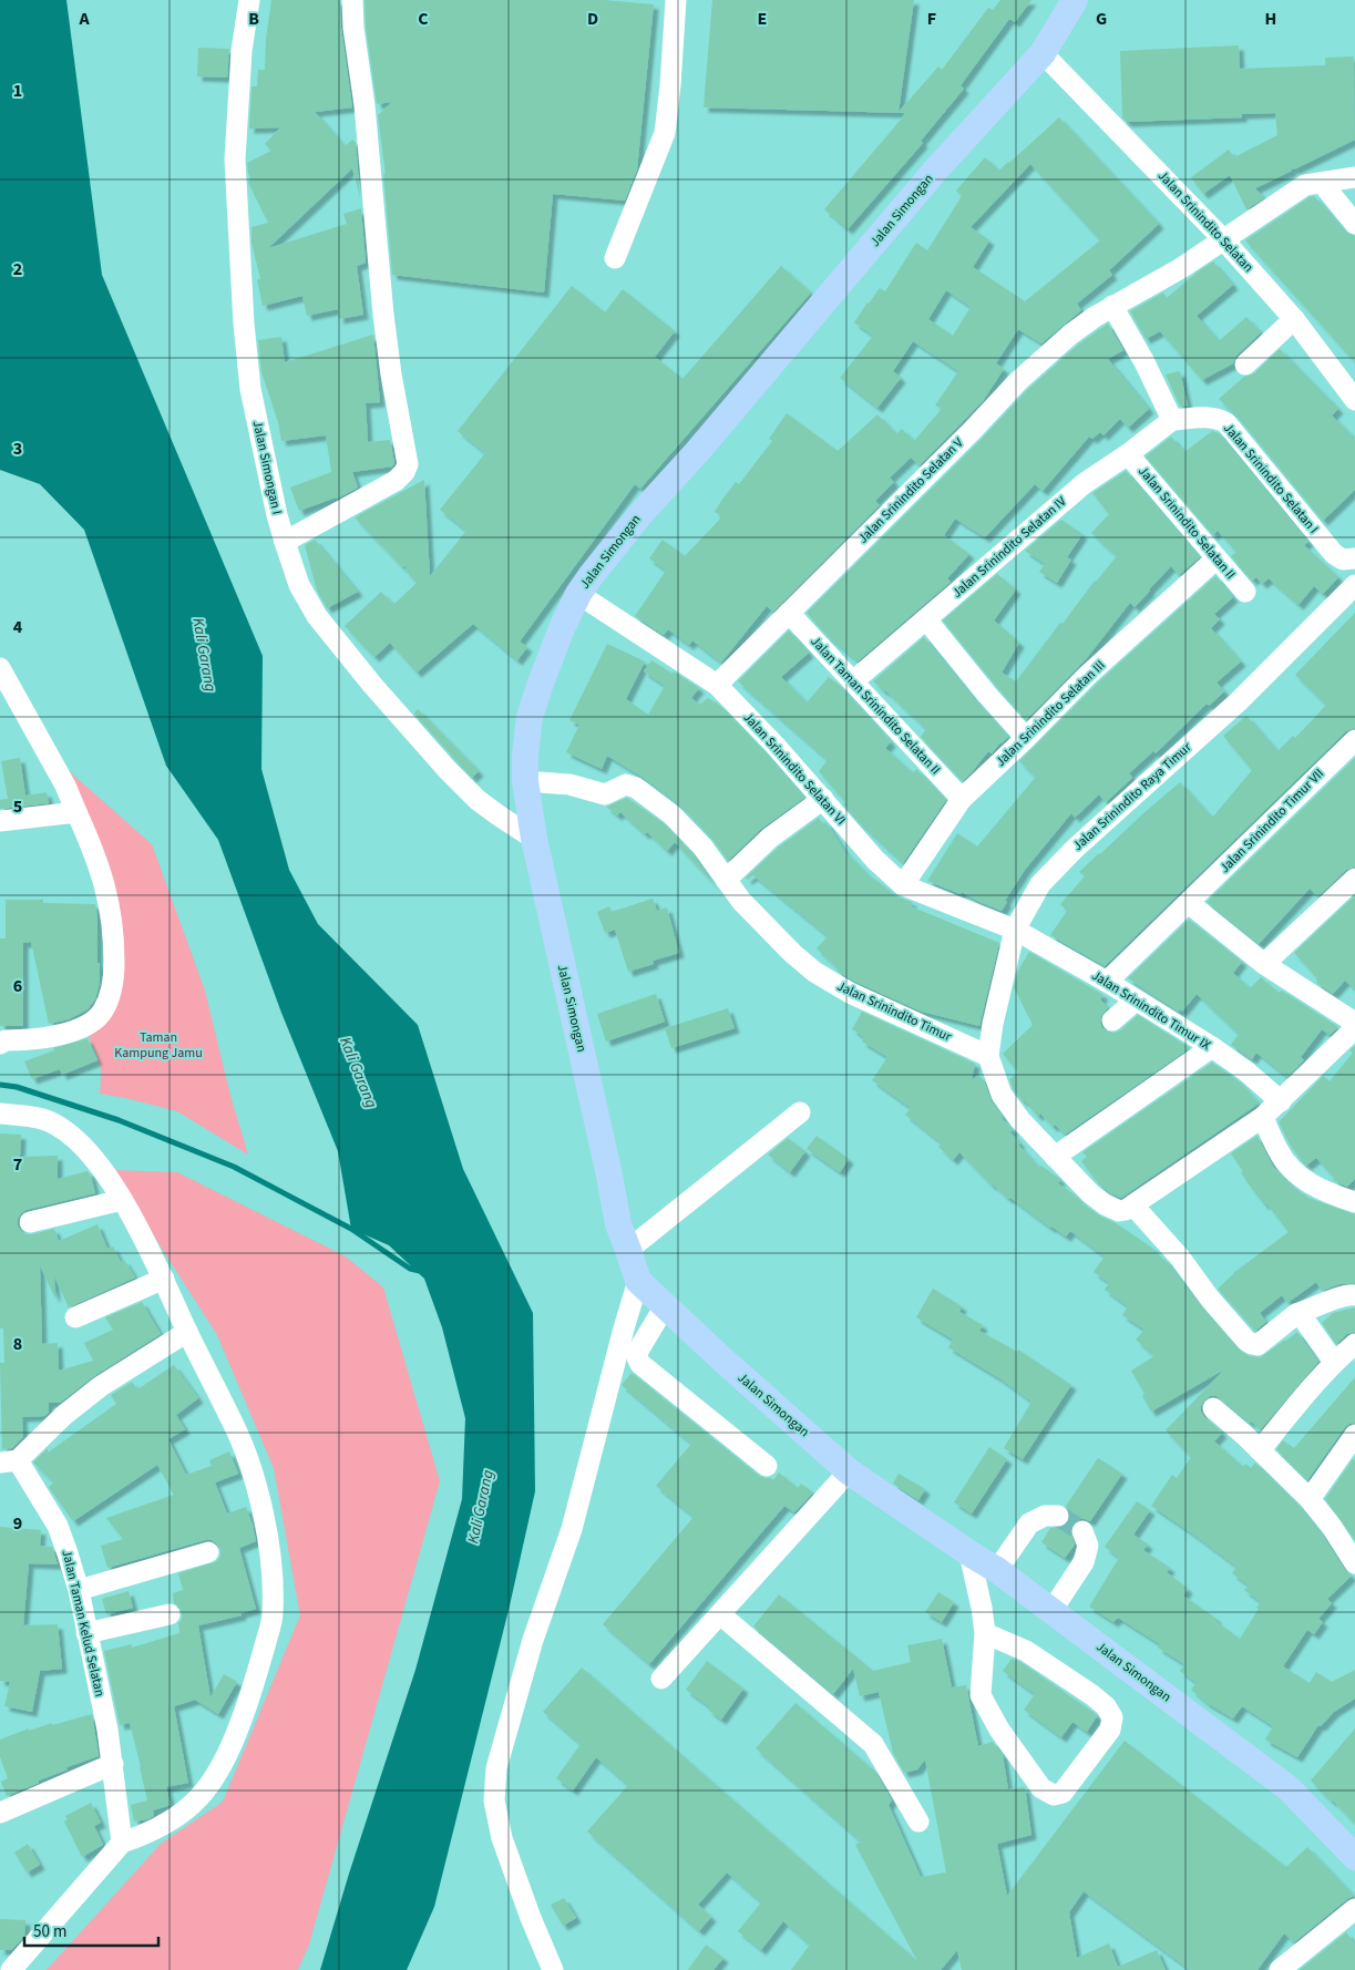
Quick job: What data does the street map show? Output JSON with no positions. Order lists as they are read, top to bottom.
{
  "streets": {
    "main road": ["Jalan Simongan"],
    "street": [
      "Jalan Srinindito Selatan",
      "Jalan Simongan I",
      "Jalan Srinindito Selatan I",
      "Jalan Srinindito Selatan V",
      "Jalan Srinindito Selatan II",
      "Jalan Srinindito Selatan IV",
      "Jalan Taman Srinindito Selatan II",
      "Jalan Srinindito Selatan III",
      "Jalan Srinindito Selatan VI",
      "Jalan Srinindito Raya Timur",
      "Jalan Srinindito Timur VII",
      "Jalan Srinindito Timur IX",
      "Jalan Srinindito Timur",
      "Jalan Taman Kelud Selatan"
    ]
  },
  "crossings": [
    ["Jalan Simongan", "Jalan Srinindito Selatan"],
    ["Jalan Simongan", "Jalan Simongan I"],
    ["Jalan Simongan", "Jalan Srinindito Selatan VI"],
    ["Jalan Simongan", "Jalan Srinindito Timur"],
    ["Jalan Srinindito Selatan", "Jalan Srinindito Selatan V"],
    ["Jalan Srinindito Selatan I", "Jalan Srinindito Selatan IV"],
    ["Jalan Srinindito Selatan V", "Jalan Taman Srinindito Selatan II"],
    ["Jalan Srinindito Selatan V", "Jalan Srinindito Selatan VI"],
    ["Jalan Srinindito Selatan II", "Jalan Srinindito Selatan IV"],
    ["Jalan Srinindito Selatan II", "Jalan Srinindito Selatan III"],
    ["Jalan Srinindito Selatan IV", "Jalan Taman Srinindito Selatan II"],
    ["Jalan Taman Srinindito Selatan II", "Jalan Srinindito Selatan III"],
    ["Jalan Srinindito Selatan III", "Jalan Srinindito Selatan VI"],
    ["Jalan Srinindito Selatan VI", "Jalan Srinindito Raya Timur"],
    ["Jalan Srinindito Selatan VI", "Jalan Srinindito Timur IX"],
    ["Jalan Srinindito Raya Timur", "Jalan Srinindito Timur IX"],
    ["Jalan Srinindito Raya Timur", "Jalan Srinindito Timur"],
    ["Jalan Srinindito Timur VII", "Jalan Srinindito Timur IX"]
  ],
  "water": ["Kali Garang"],
  "parks": ["Taman Kampung Jamu"],
  "scale_bar": "50 m",
  "grid": {
    "columns": [
      "A",
      "B",
      "C",
      "D",
      "E",
      "F",
      "G",
      "H"
    ],
    "rows": [
      "1",
      "2",
      "3",
      "4",
      "5",
      "6",
      "7",
      "8",
      "9"
    ]
  }
}
